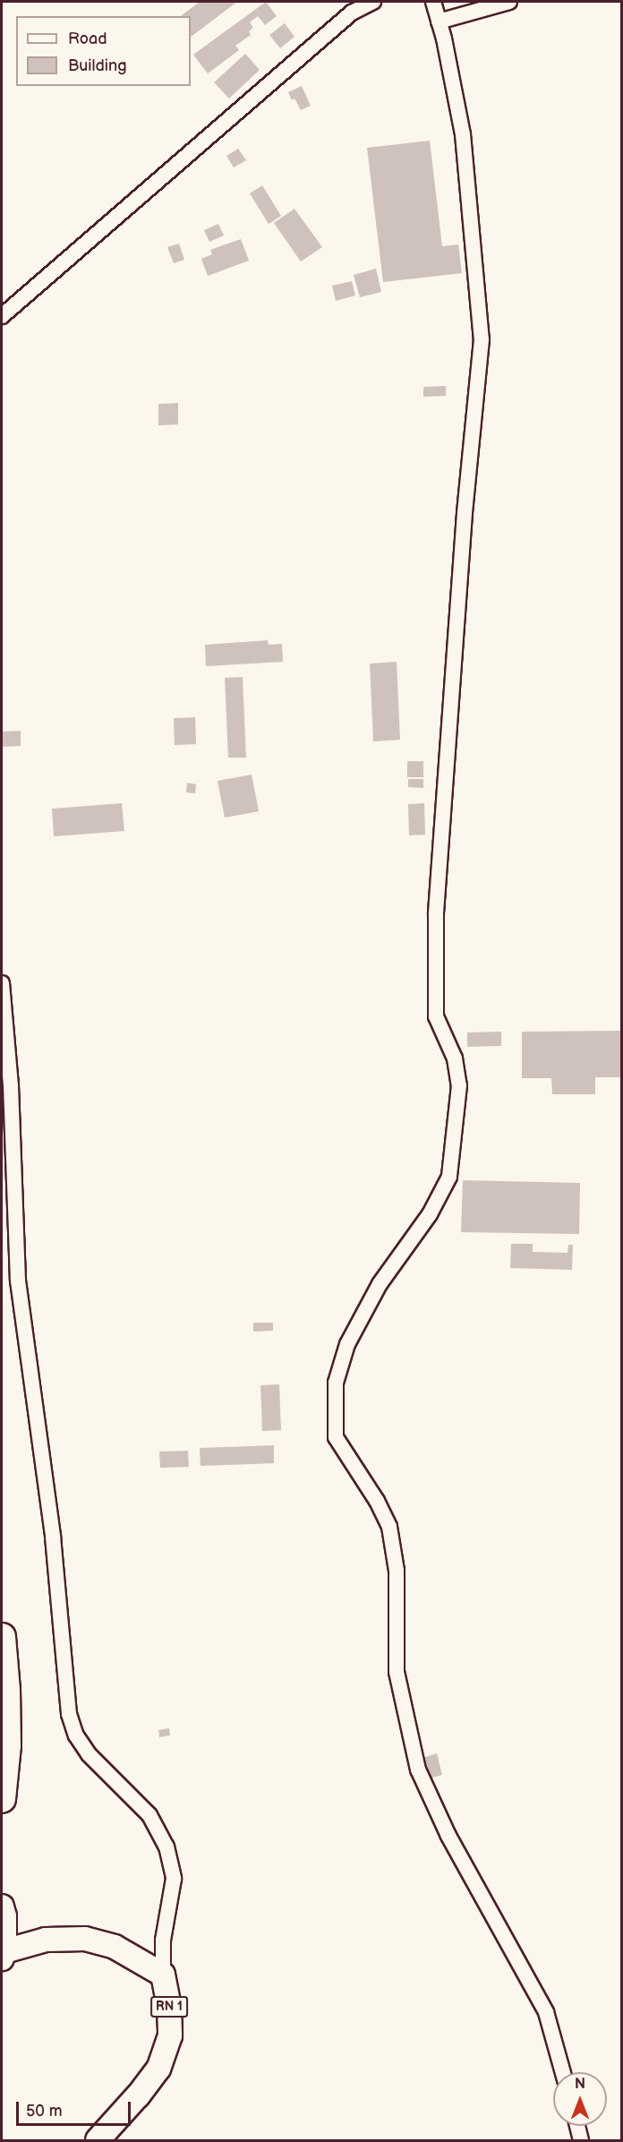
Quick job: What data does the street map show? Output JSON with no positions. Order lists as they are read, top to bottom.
{
  "streets": {
    "main road": ["RN 1"]
  },
  "legend": ["Road", "Building"],
  "scale_bar": "50 m",
  "north": "top"
}
